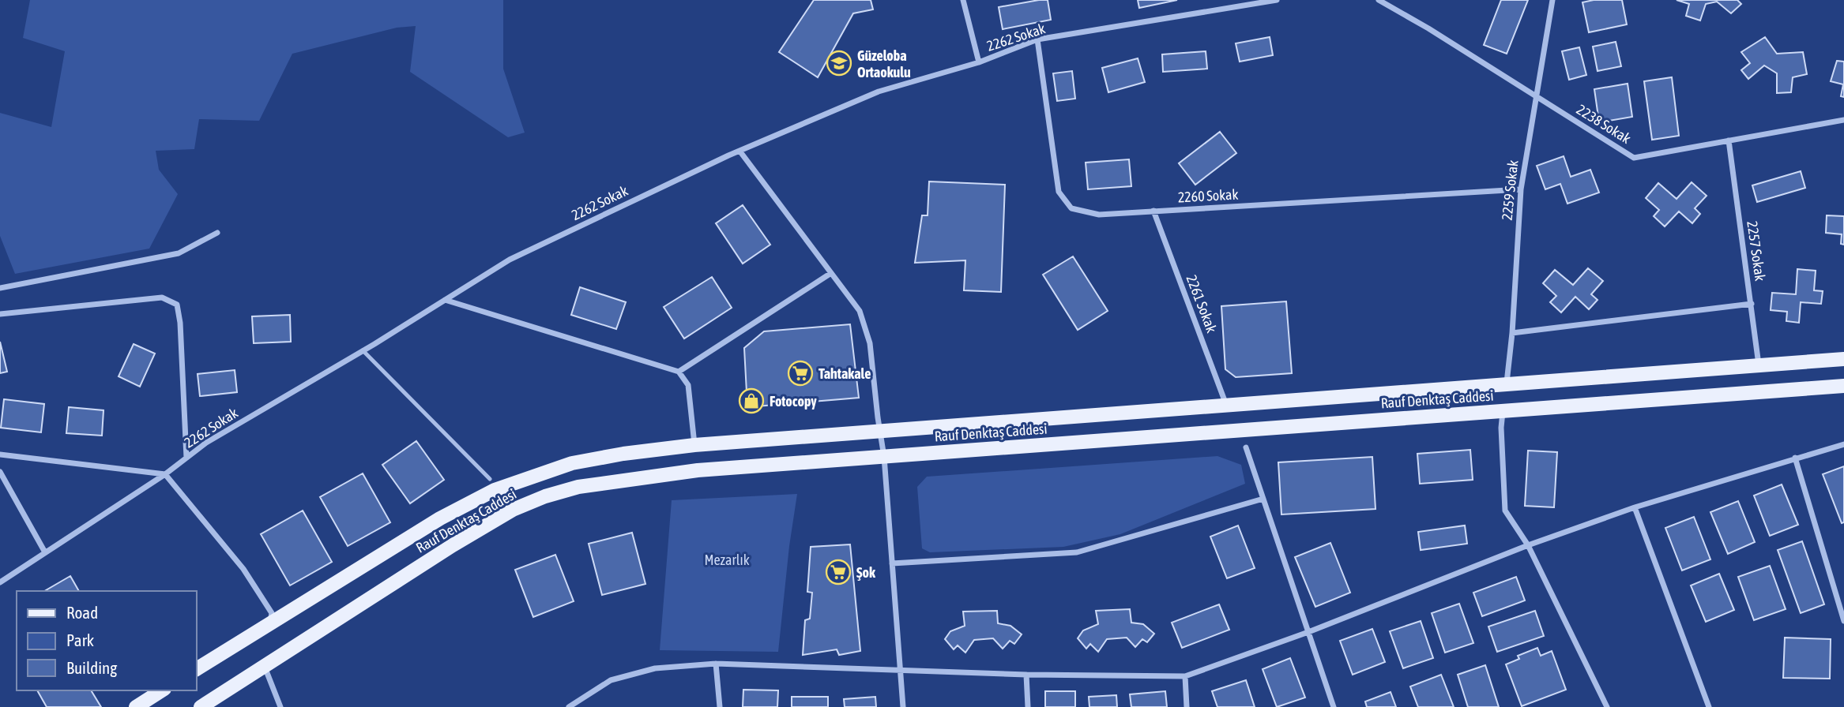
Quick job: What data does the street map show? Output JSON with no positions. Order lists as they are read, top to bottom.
{
  "streets": {
    "main road": ["Rauf Denktaş Caddesi"],
    "street": [
      "2262 Sokak",
      "2238 Sokak",
      "2259 Sokak",
      "2260 Sokak",
      "2257 Sokak",
      "2261 Sokak"
    ]
  },
  "crossings": [
    ["2262 Sokak", "2260 Sokak"],
    ["2238 Sokak", "2259 Sokak"],
    ["2238 Sokak", "2257 Sokak"],
    ["2259 Sokak", "2260 Sokak"],
    ["2259 Sokak", "Rauf Denktaş Caddesi"],
    ["2260 Sokak", "2261 Sokak"],
    ["2257 Sokak", "Rauf Denktaş Caddesi"],
    ["2261 Sokak", "Rauf Denktaş Caddesi"]
  ],
  "parks": ["Mezarlık"],
  "places": {
    "school or university": ["Güzeloba Ortaokulu"],
    "supermarket": ["Tahtakale", "Şok"],
    "shop": ["Fotocopy"]
  },
  "legend": ["Road", "Park", "Building"]
}
